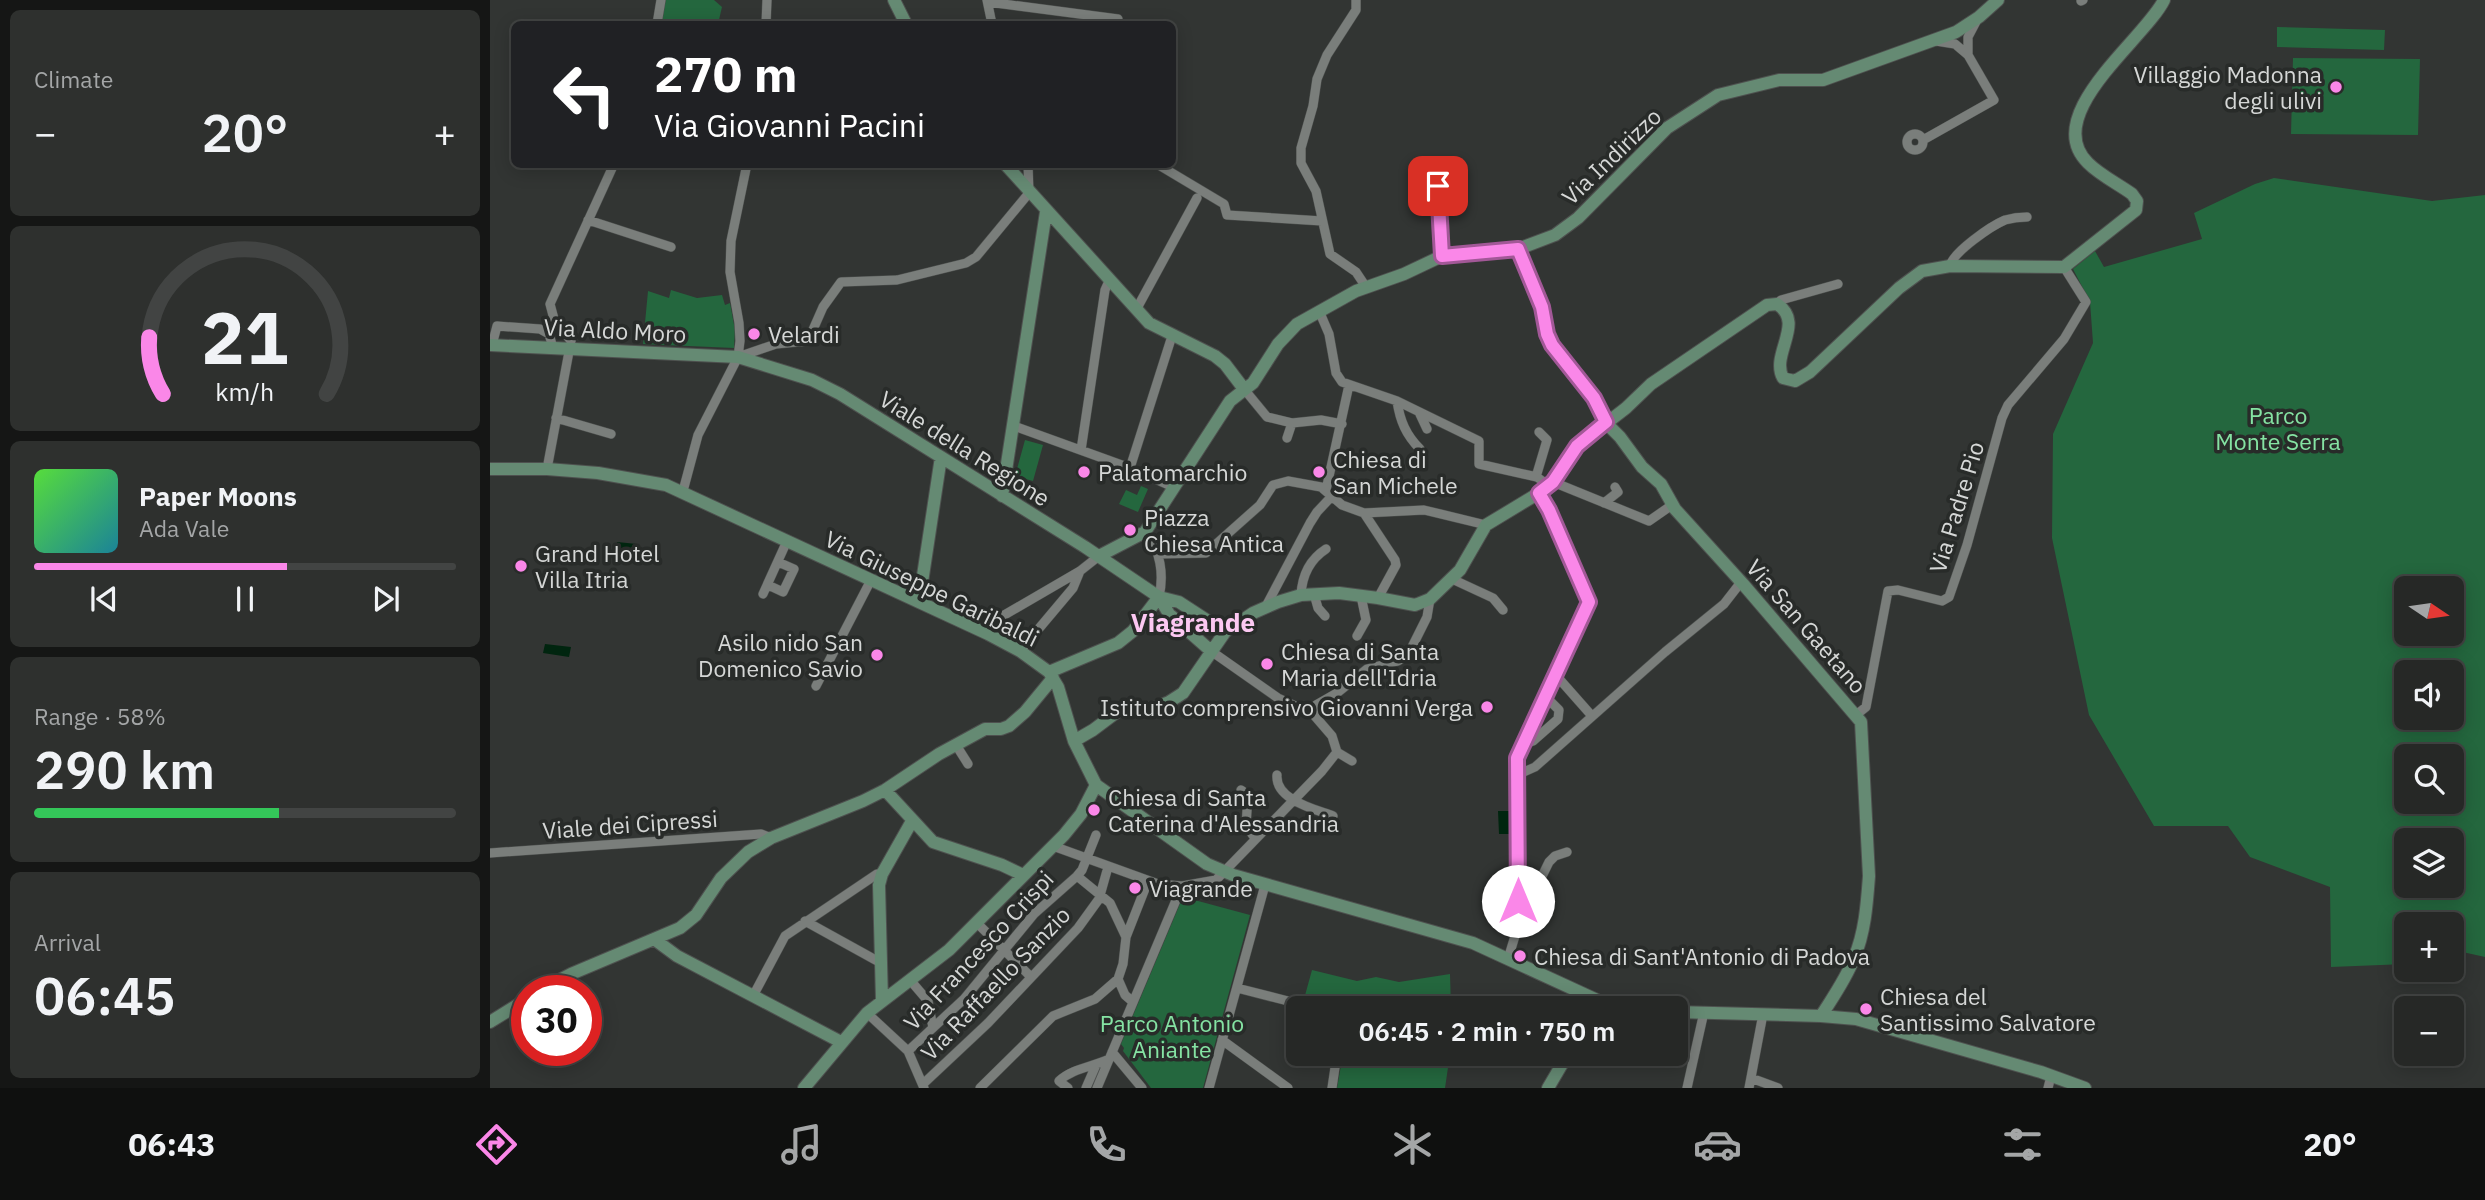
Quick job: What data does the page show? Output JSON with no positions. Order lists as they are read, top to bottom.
{
  "streets": {
    "street": [
      "Via Indirizzo",
      "Via Aldo Moro",
      "Viale della Regione",
      "Via Padre Pio",
      "Via Giuseppe Garibaldi",
      "Via San Gaetano",
      "Viale dei Cipressi",
      "Via Francesco Crispi",
      "Via Raffaello Sanzio"
    ]
  },
  "crossings": [
    ["Via Indirizzo", "Via San Gaetano"],
    ["Via Aldo Moro", "Viale della Regione"],
    ["Via Padre Pio", "Via San Gaetano"]
  ],
  "districts": ["Viagrande"],
  "parks": ["Parco Monte Serra", "Parco Antonio Aniante"],
  "places": [
    "Villaggio Madonna degli ulivi",
    "Velardi",
    "Palatomarchio",
    "Chiesa di San Michele",
    "Piazza Chiesa Antica",
    "Grand Hotel Villa Itria",
    "Asilo nido San Domenico Savio",
    "Chiesa di Santa Maria dell'Idria",
    "Istituto comprensivo Giovanni Verga",
    "Chiesa di Santa Caterina d'Alessandria",
    "Viagrande",
    "Chiesa di Sant'Antonio di Padova",
    "Chiesa del Santissimo Salvatore"
  ],
  "north": "right",
  "page": {
    "tile": [
      "Climate",
      ["Range · 58%", "290 km"],
      ["Arrival", "06:45"]
    ],
    "turn": ["270 m", "Via Giovanni Pacini"],
    "heat": ["−", "20°", "+"],
    "song": ["Paper Moons", "Ada Vale"],
    "map_buttons": ["+", "−"],
    "limit": "30",
    "trip": "06:45 · 2 min · 750 m",
    "tabs": ["06:43", "20°"],
    "gauge": ["21", "km/h"]
  }
}
